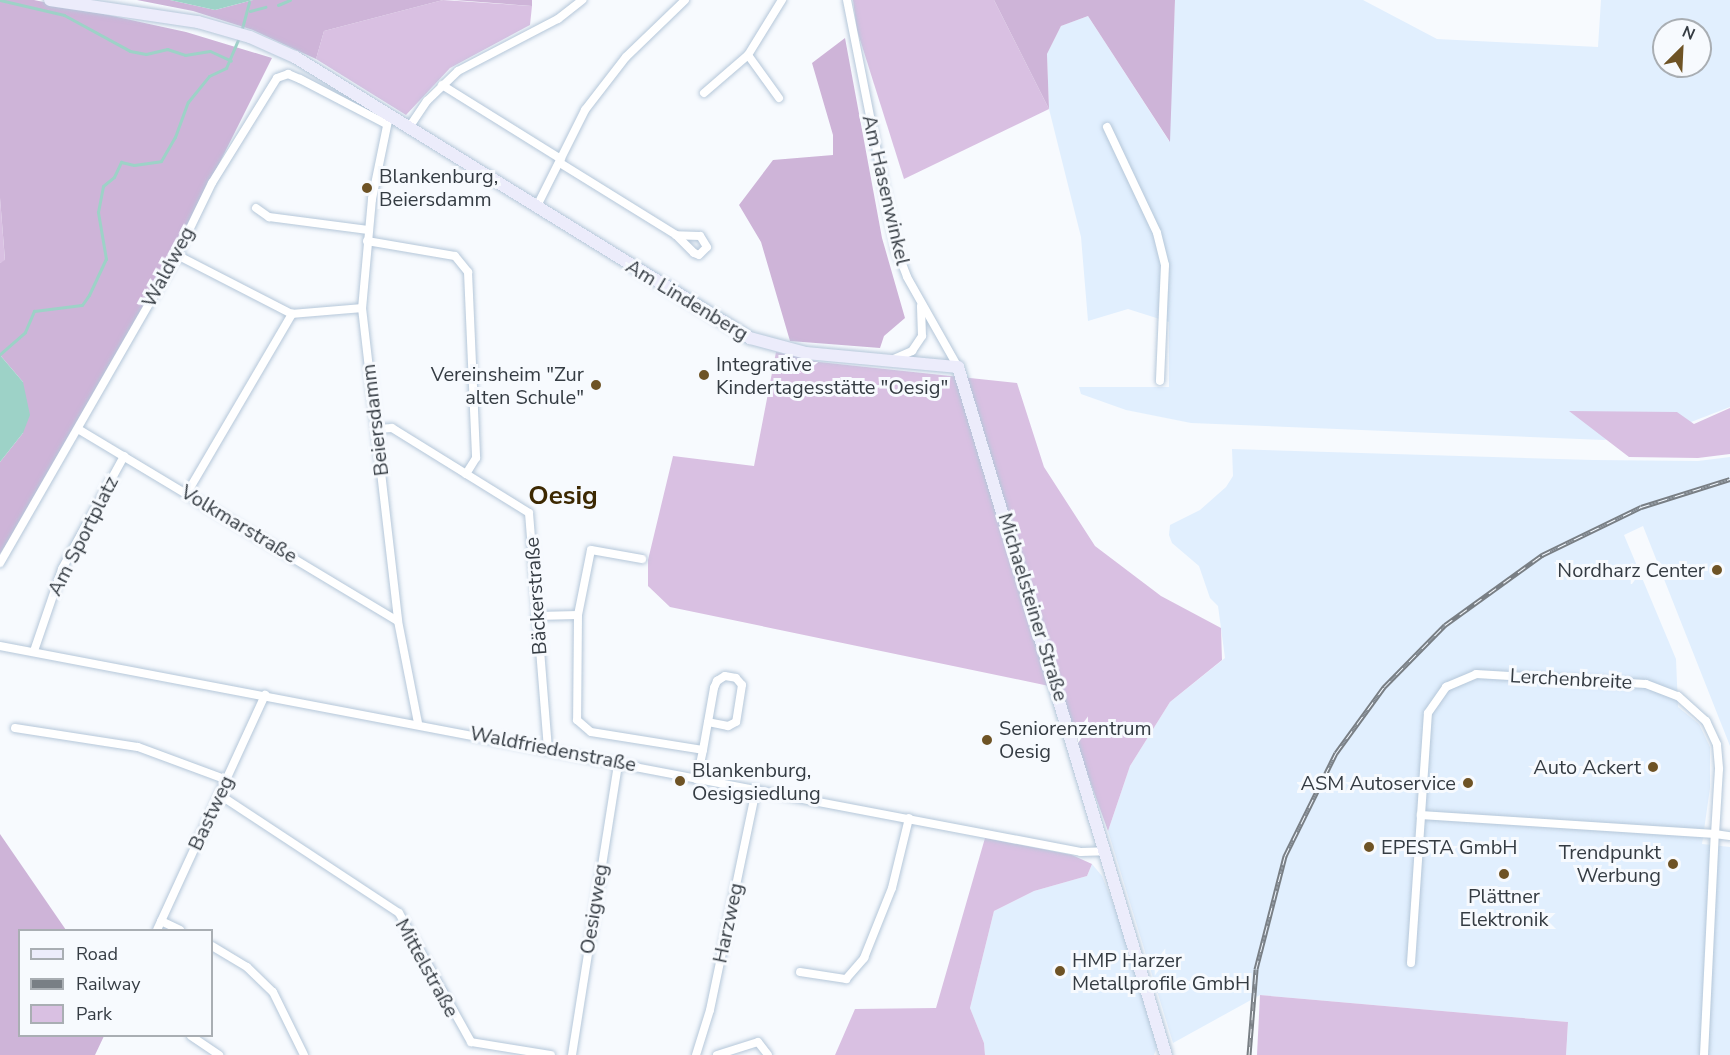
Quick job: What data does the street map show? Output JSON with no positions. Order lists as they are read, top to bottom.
{
  "streets": {
    "street": [
      "Am Hasenwinkel",
      "Waldweg",
      "Am Lindenberg",
      "Beiersdamm",
      "Volkmarstraße",
      "Am Sportplatz",
      "Bäckerstraße",
      "Michaelsteiner Straße",
      "Lerchenbreite",
      "Waldfriedenstraße",
      "Bastweg",
      "Oesigweg",
      "Harzweg",
      "Mittelstraße"
    ]
  },
  "crossings": [
    ["Am Hasenwinkel", "Am Lindenberg"],
    ["Am Hasenwinkel", "Michaelsteiner Straße"],
    ["Waldweg", "Am Lindenberg"],
    ["Waldweg", "Beiersdamm"],
    ["Waldweg", "Volkmarstraße"],
    ["Am Lindenberg", "Beiersdamm"],
    ["Am Lindenberg", "Michaelsteiner Straße"],
    ["Beiersdamm", "Volkmarstraße"],
    ["Beiersdamm", "Bäckerstraße"],
    ["Beiersdamm", "Waldfriedenstraße"],
    ["Volkmarstraße", "Am Sportplatz"],
    ["Am Sportplatz", "Waldfriedenstraße"],
    ["Bäckerstraße", "Waldfriedenstraße"],
    ["Michaelsteiner Straße", "Waldfriedenstraße"],
    ["Waldfriedenstraße", "Bastweg"],
    ["Waldfriedenstraße", "Oesigweg"],
    ["Waldfriedenstraße", "Harzweg"],
    ["Bastweg", "Mittelstraße"]
  ],
  "districts": ["Oesig"],
  "places": [
    "Blankenburg, Beiersdamm",
    "Integrative Kindertagesstätte \"Oesig\"",
    "Vereinsheim \"Zur alten Schule\"",
    "Nordharz Center",
    "Seniorenzentrum Oesig",
    "Auto Ackert",
    "Blankenburg, Oesigsiedlung",
    "ASM Autoservice",
    "EPESTA GmbH",
    "Trendpunkt Werbung",
    "Plättner Elektronik",
    "HMP Harzer Metallprofile GmbH"
  ],
  "legend": ["Road", "Railway", "Park"],
  "north": "top right"
}
